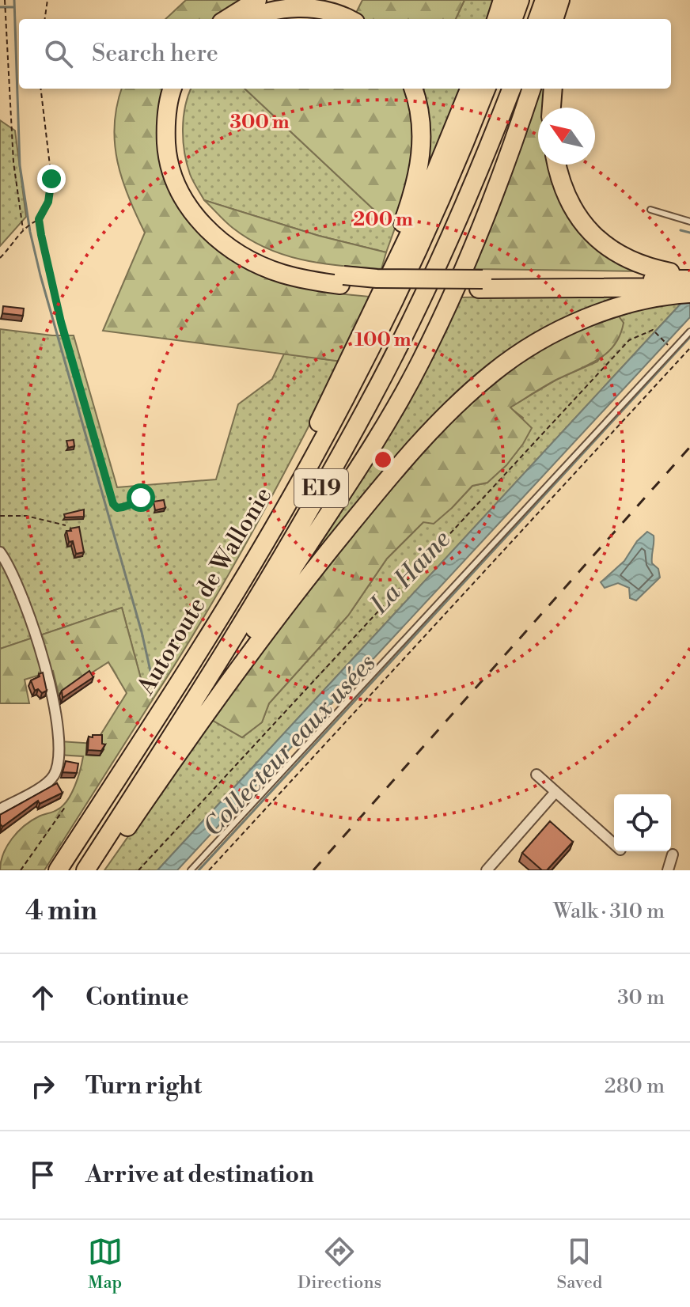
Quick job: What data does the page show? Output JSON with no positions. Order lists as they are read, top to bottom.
{
  "streets": {
    "highway": ["E19", "Autoroute de Wallonie"]
  },
  "water": ["La Haine", "Collecteur eaux usées"],
  "north": "top left",
  "page": {
    "search": "Search here",
    "heading": ["4 min", "Walk · 310 m"],
    "list": [
      ["Continue", "30 m"],
      ["Turn right", "280 m"],
      "Arrive at destination"
    ],
    "nav": ["Map", "Directions", "Saved"]
  },
  "rings": ["300 m", "200 m", "100 m"]
}
